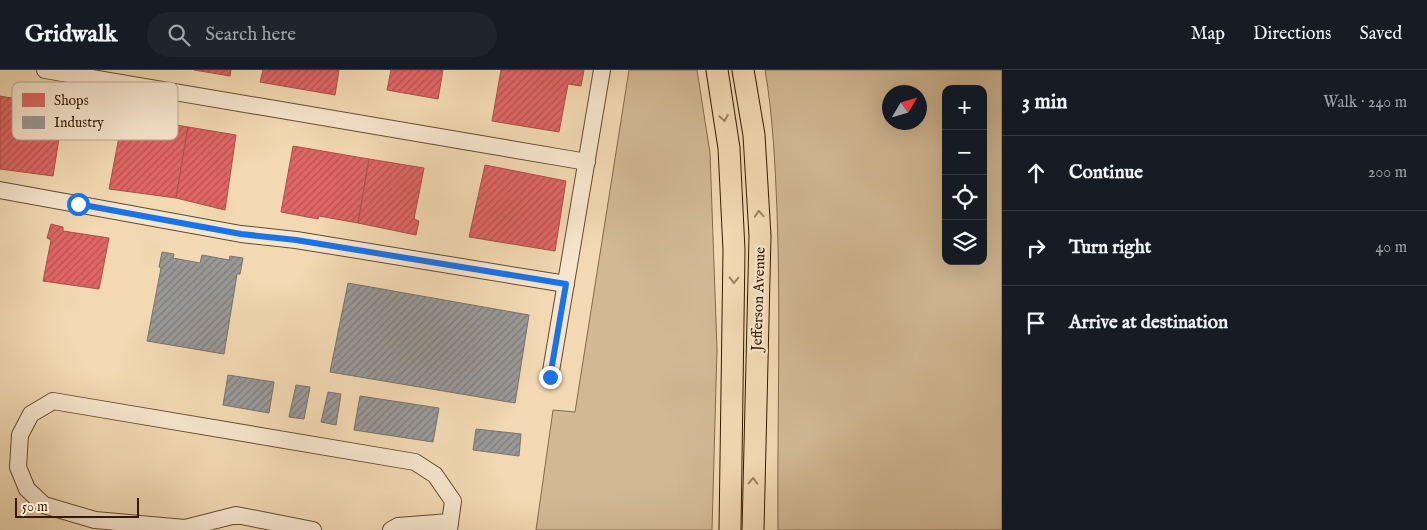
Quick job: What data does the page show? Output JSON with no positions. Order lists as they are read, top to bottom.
{
  "streets": {
    "main road": ["Jefferson Avenue"]
  },
  "legend": ["Shops", "Industry"],
  "scale_bar": "50 m",
  "north": "top right",
  "page": {
    "header": "Gridwalk",
    "search": "Search here",
    "nav": ["Map", "Directions", "Saved"],
    "heading": ["3 min", "Walk · 240 m"],
    "map_buttons": ["+", "−"],
    "list": [
      ["Continue", "200 m"],
      ["Turn right", "40 m"],
      "Arrive at destination"
    ],
    "scale": "50 m"
  }
}
